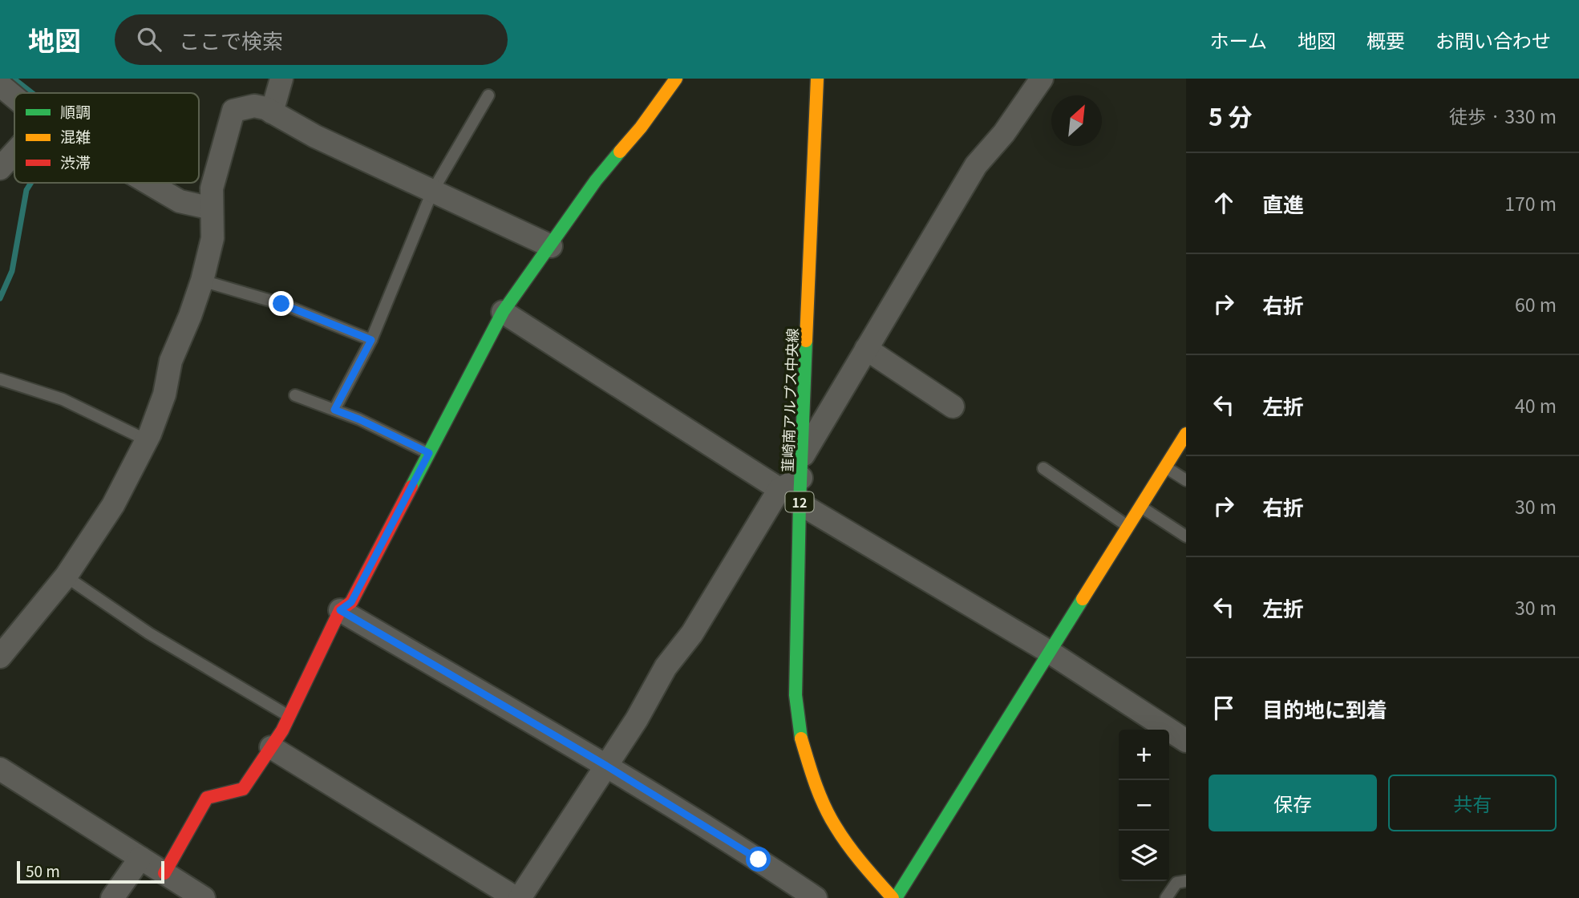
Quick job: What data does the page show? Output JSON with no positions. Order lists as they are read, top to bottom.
{
  "streets": {
    "street": ["韮崎南アルプス中央線", "12"]
  },
  "legend": ["順調", "混雑", "渋滞"],
  "scale_bar": "50 m",
  "north": "top right",
  "page": {
    "header": "地図",
    "search": "ここで検索",
    "nav": [
      "ホーム",
      "地図",
      "概要",
      "お問い合わせ"
    ],
    "heading": ["5 分", "徒歩 · 330 m"],
    "list": [
      ["直進", "170 m"],
      ["右折", "60 m"],
      ["左折", "40 m"],
      ["右折", "30 m"],
      ["左折", "30 m"],
      "目的地に到着"
    ],
    "map_buttons": ["+", "−"],
    "buttons": ["保存", "共有"],
    "scale": "50 m"
  }
}
